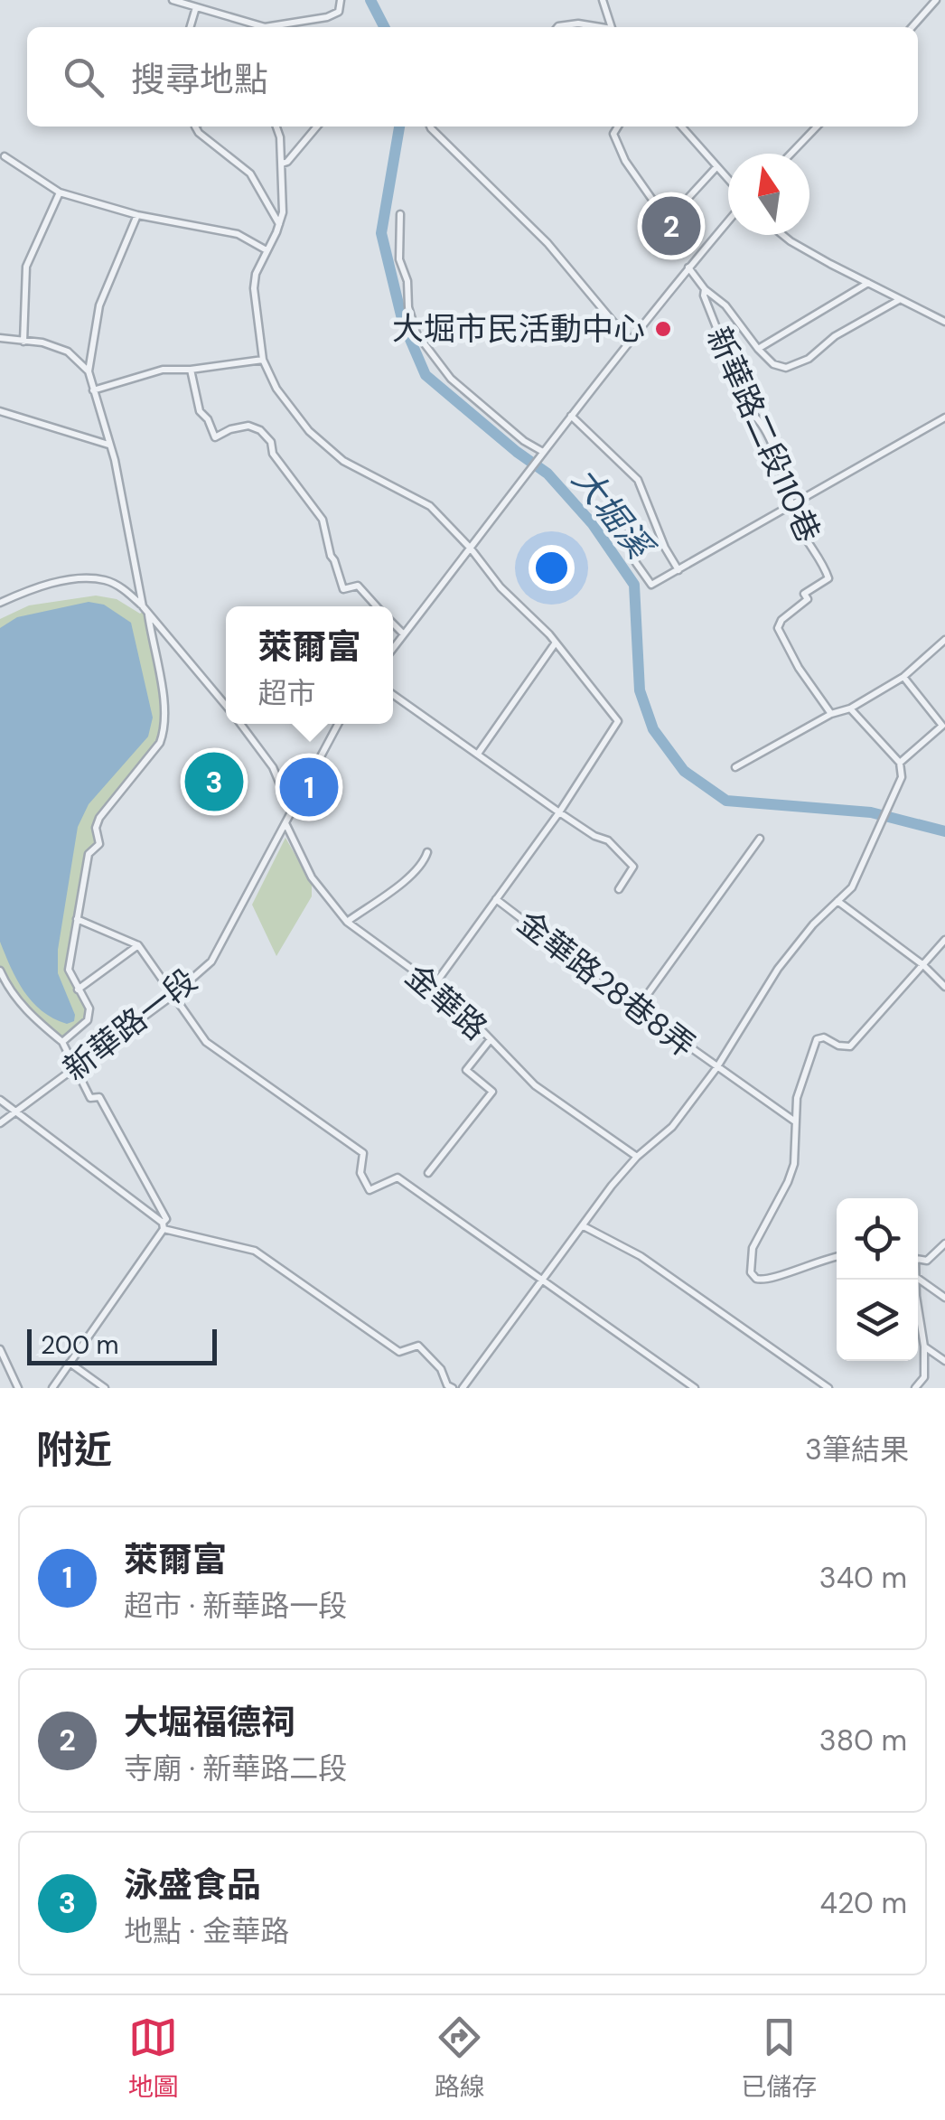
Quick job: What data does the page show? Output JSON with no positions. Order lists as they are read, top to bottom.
{
  "streets": {
    "street": [
      "新華路二段110巷",
      "金華路28巷8弄",
      "金華路",
      "新華路一段"
    ]
  },
  "crossings": [
    ["金華路", "新華路一段"]
  ],
  "water": ["大堀溪"],
  "places": ["大堀市民活動中心"],
  "scale_bar": "200 m",
  "north": "top",
  "page": {
    "search": "搜尋地點",
    "pins": ["2", "3", "1"],
    "popup": ["萊爾富", "超市"],
    "scale": "200 m",
    "heading": ["附近", "3筆結果"],
    "list": [
      {
        "mark": "1",
        "name": "萊爾富",
        "note": "超市 · 新華路一段",
        "value": "340 m"
      },
      {
        "mark": "2",
        "name": "大堀福德祠",
        "note": "寺廟 · 新華路二段",
        "value": "380 m"
      },
      {
        "mark": "3",
        "name": "泳盛食品",
        "note": "地點 · 金華路",
        "value": "420 m"
      }
    ],
    "nav": ["地圖", "路線", "已儲存"]
  }
}
